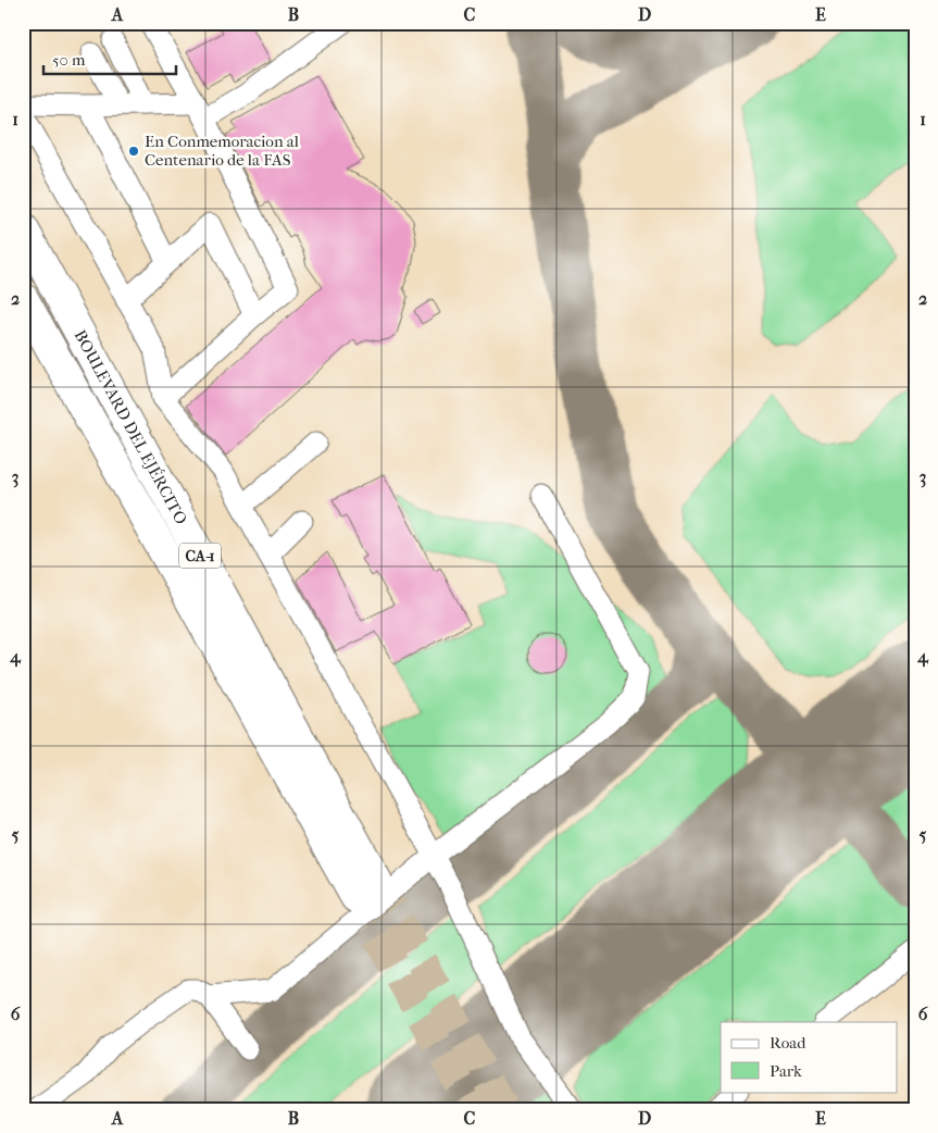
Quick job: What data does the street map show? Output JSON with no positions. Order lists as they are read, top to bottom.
{
  "streets": {
    "highway": ["BOULEVARD DEL EJÉRCITO", "CA-1"]
  },
  "places": ["En Conmemoracion al Centenario de la FAS"],
  "legend": ["Road", "Park"],
  "scale_bar": "50 m",
  "grid": {
    "columns": [
      "A",
      "B",
      "C",
      "D",
      "E"
    ],
    "rows": [
      "1",
      "2",
      "3",
      "4",
      "5",
      "6"
    ]
  }
}
